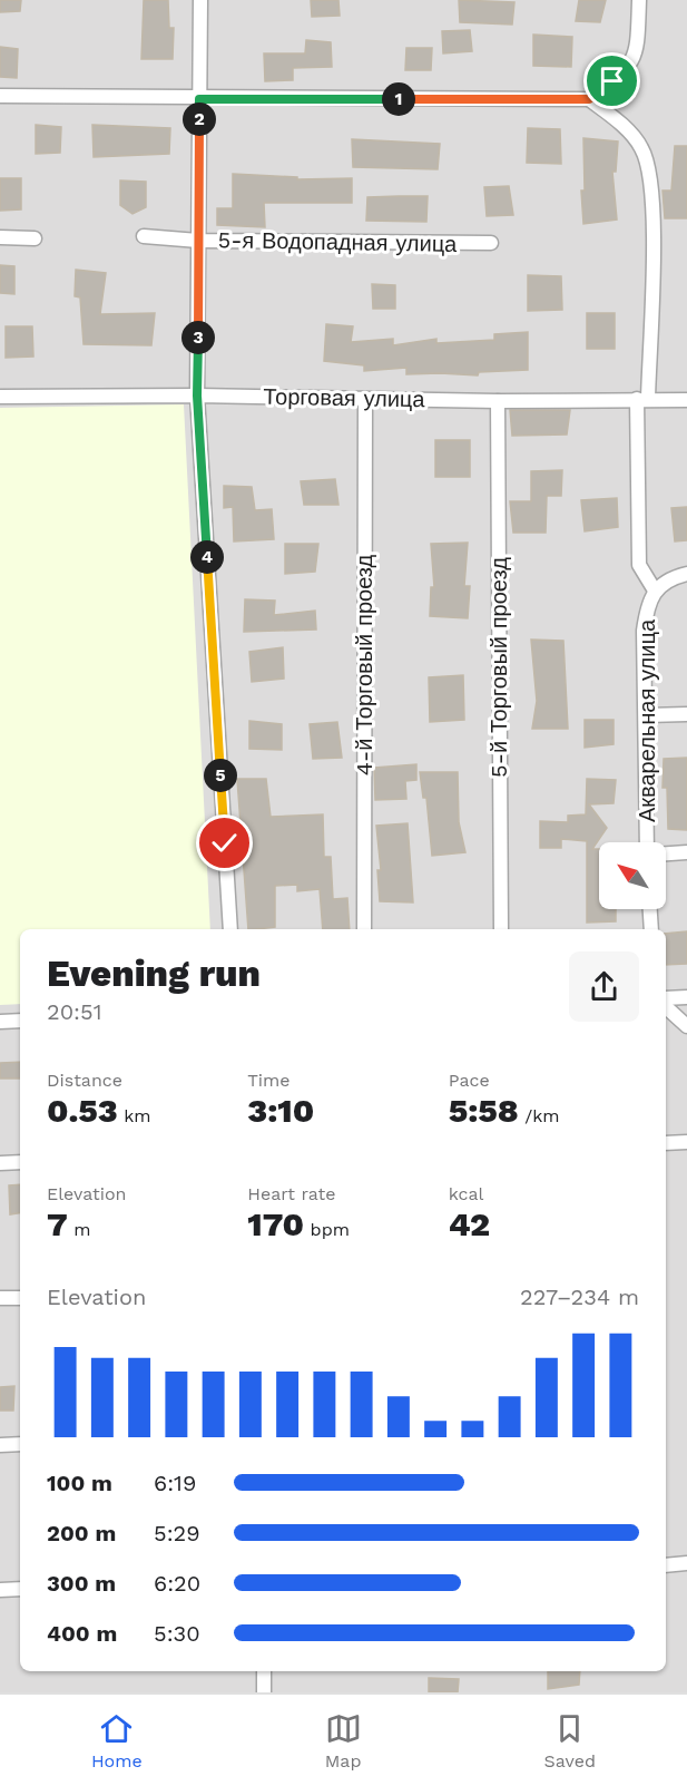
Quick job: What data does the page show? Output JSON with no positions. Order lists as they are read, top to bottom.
{
  "streets": {
    "street": [
      "5-я Водопадная улица",
      "Торговая улица",
      "4-й Торговый проезд",
      "5-й Торговый проезд",
      "Акварельная улица"
    ]
  },
  "crossings": [
    ["Торговая улица", "4-й Торговый проезд"],
    ["Торговая улица", "5-й Торговый проезд"]
  ],
  "north": "top left",
  "page": {
    "pins": [
      "1",
      "2",
      "3",
      "4",
      "5"
    ],
    "heading": ["Evening run", "20:51"],
    "stats": [
      ["Distance", "0.53 km"],
      ["Time", "3:10"],
      ["Pace", "5:58 /km"],
      ["Elevation", "7 m"],
      ["Heart rate", "170 bpm"],
      ["kcal", "42"]
    ],
    "chart": ["Elevation", "227–234 m"],
    "list": [
      {
        "name": "100 m",
        "note": "6:19"
      },
      {
        "name": "200 m",
        "note": "5:29"
      },
      {
        "name": "300 m",
        "note": "6:20"
      },
      {
        "name": "400 m",
        "note": "5:30"
      }
    ],
    "tabs": ["Home", "Map", "Saved"]
  }
}
